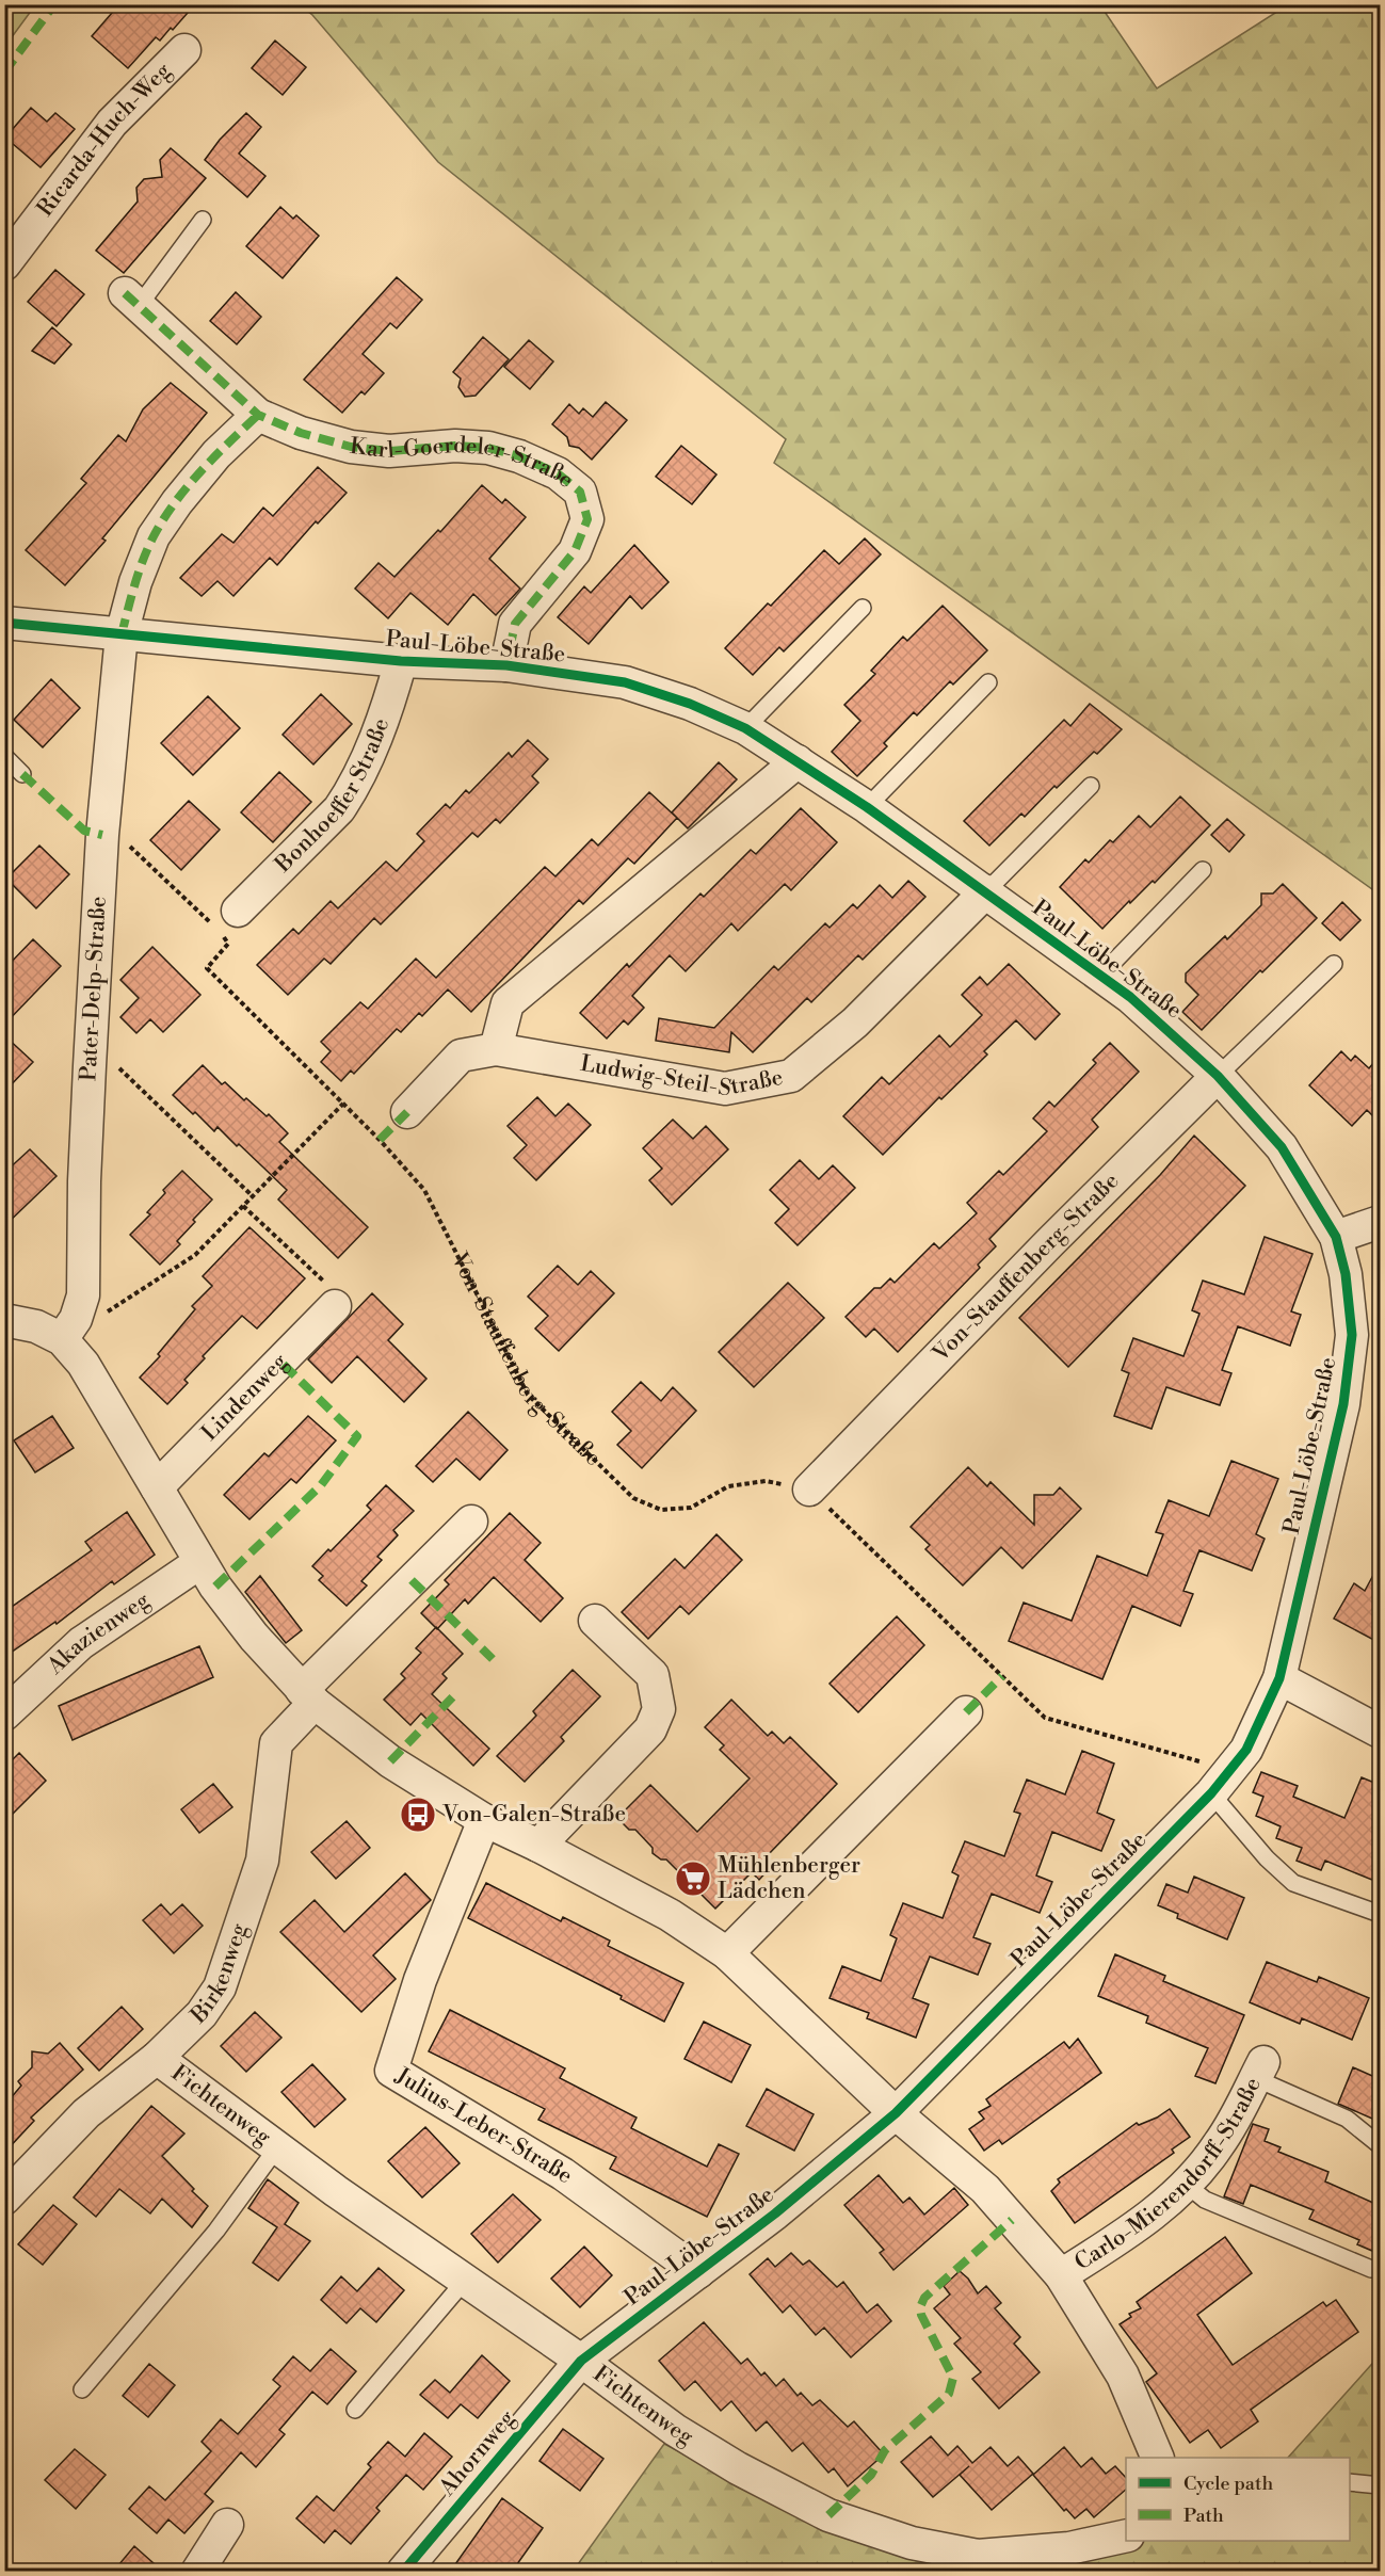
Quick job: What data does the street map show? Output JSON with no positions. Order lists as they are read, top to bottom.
{
  "streets": {
    "street": [
      "Ricarda-Huch-Weg",
      "Karl-Goerdeler-Straße",
      "Paul-Löbe-Straße",
      "Bonhoeffer Straße",
      "Pater-Delp-Straße",
      "Ludwig-Steil-Straße",
      "Von-Stauffenberg-Straße",
      "Lindenweg",
      "Akazienweg",
      "Birkenweg",
      "Fichtenweg",
      "Julius-Leber-Straße",
      "Carlo-Mierendorff-Straße",
      "Ahornweg"
    ]
  },
  "crossings": [
    ["Karl-Goerdeler-Straße", "Paul-Löbe-Straße"],
    ["Paul-Löbe-Straße", "Bonhoeffer Straße"],
    ["Paul-Löbe-Straße", "Pater-Delp-Straße"],
    ["Paul-Löbe-Straße", "Ludwig-Steil-Straße"],
    ["Paul-Löbe-Straße", "Von-Stauffenberg-Straße"],
    ["Paul-Löbe-Straße", "Fichtenweg"],
    ["Paul-Löbe-Straße", "Julius-Leber-Straße"],
    ["Paul-Löbe-Straße", "Carlo-Mierendorff-Straße"],
    ["Paul-Löbe-Straße", "Ahornweg"],
    ["Bonhoeffer Straße", "Von-Stauffenberg-Straße"],
    ["Birkenweg", "Fichtenweg"],
    ["Fichtenweg", "Ahornweg"]
  ],
  "places": {
    "bus stop": ["Von-Galen-Straße"],
    "supermarket": ["Mühlenberger Lädchen"]
  },
  "legend": ["Cycle path", "Path"]
}
